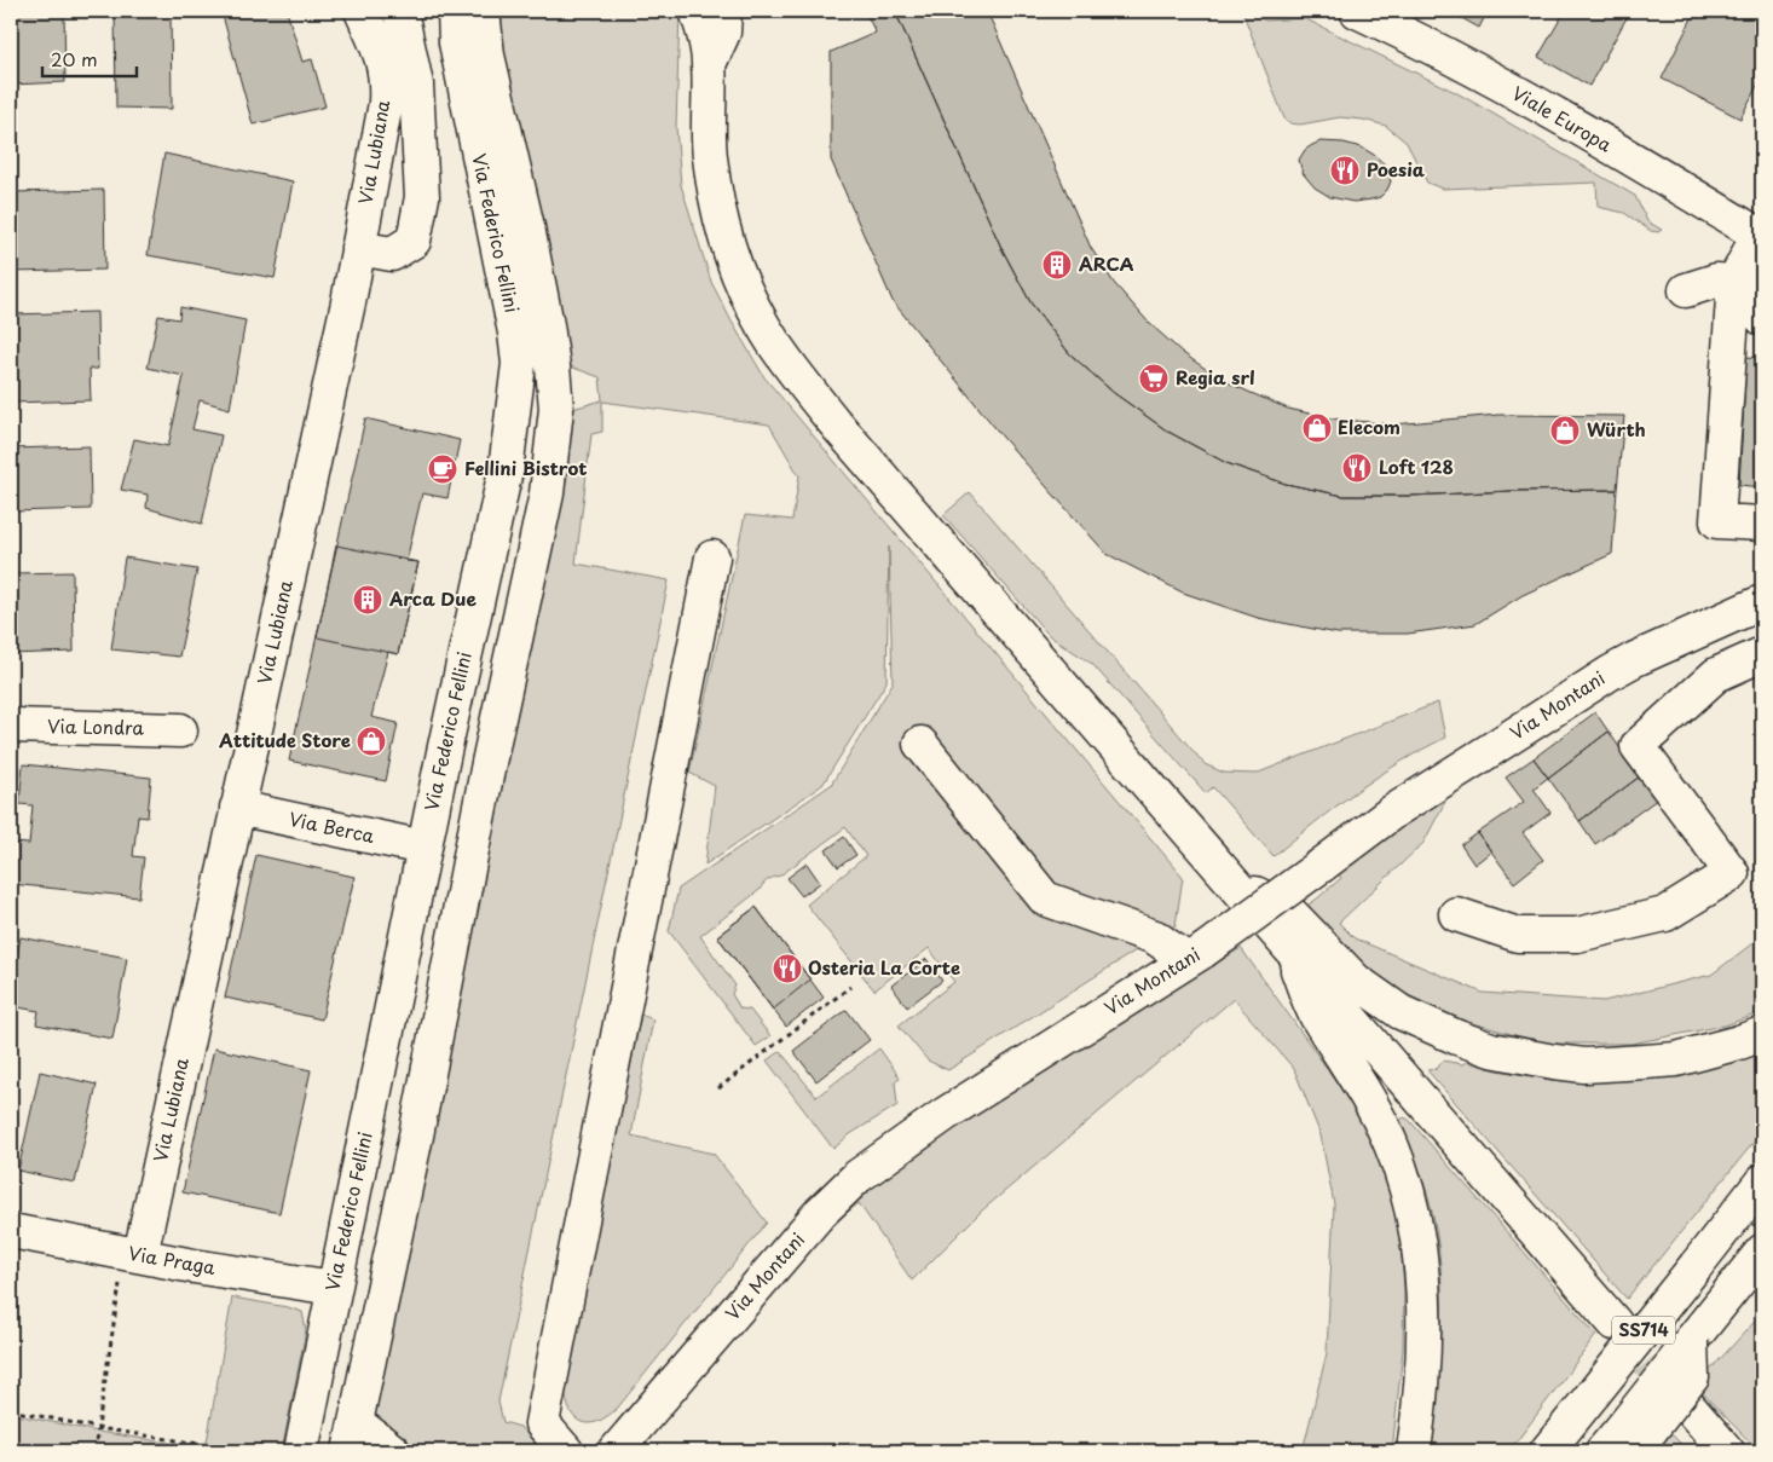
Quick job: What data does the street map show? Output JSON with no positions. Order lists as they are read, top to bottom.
{
  "streets": {
    "main road": [
      "Viale Europa",
      "Via Lubiana",
      "Via Federico Fellini",
      "Via Montani",
      "Via Londra",
      "Via Berca",
      "Via Praga",
      "SS714"
    ]
  },
  "crossings": [
    ["Via Lubiana", "Via Berca"],
    ["Via Lubiana", "Via Praga"],
    ["Via Federico Fellini", "Via Berca"],
    ["Via Federico Fellini", "Via Praga"]
  ],
  "places": {
    "restaurant": ["Poesia", "Loft 128", "Osteria La Corte"],
    "building": ["ARCA", "Arca Due"],
    "supermarket": ["Regia srl"],
    "shop": ["Elecom", "Würth", "Attitude Store"],
    "cafe": ["Fellini Bistrot"]
  },
  "scale_bar": "20 m"
}
